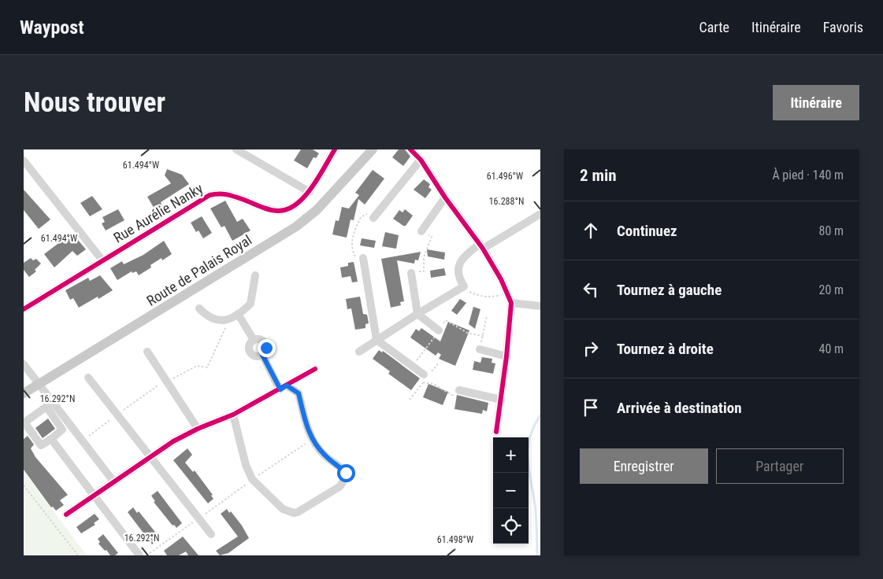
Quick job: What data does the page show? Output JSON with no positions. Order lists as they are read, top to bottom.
{
  "streets": {
    "main road": ["Route de Palais Royal"],
    "street": ["Rue Aurélie Nanky"]
  },
  "page": {
    "header": "Waypost",
    "nav": ["Carte", "Itinéraire", "Favoris"],
    "buttons": [
      "Itinéraire",
      ["Enregistrer", "Partager"]
    ],
    "title": "Nous trouver",
    "heading": ["2 min", "À pied · 140 m"],
    "list": [
      ["Continuez", "80 m"],
      ["Tournez à gauche", "20 m"],
      ["Tournez à droite", "40 m"],
      "Arrivée à destination"
    ],
    "map_buttons": ["+", "−"]
  },
  "coordinates": [
    "61.494°W",
    "61.496°W",
    "16.288°N",
    "16.292°N",
    "61.498°W"
  ]
}
